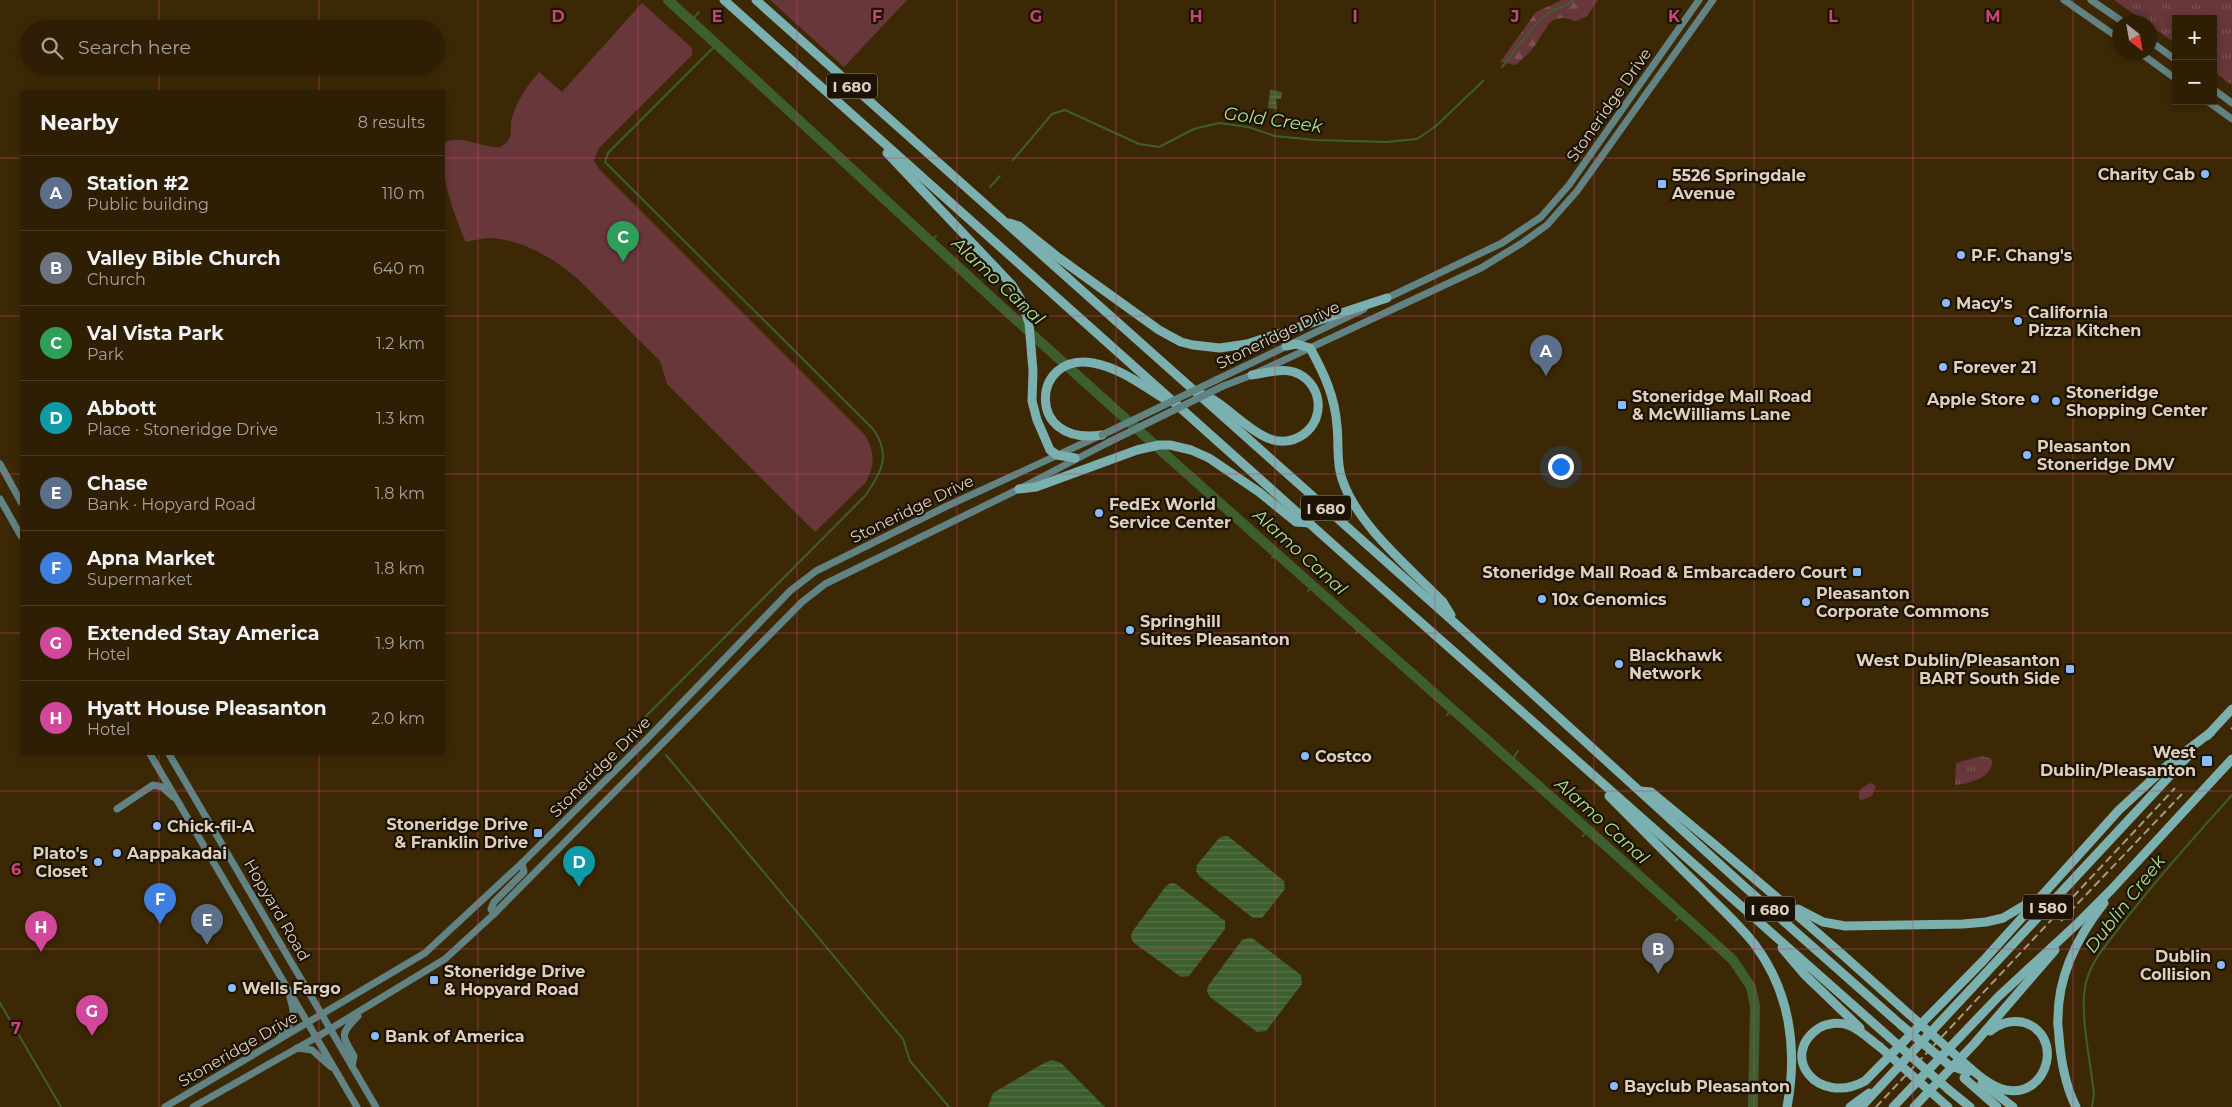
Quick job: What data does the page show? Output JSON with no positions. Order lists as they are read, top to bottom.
{
  "streets": {
    "highway": ["I 680", "I 580"],
    "main road": ["Stoneridge Drive", "Hopyard Road"]
  },
  "crossings": [
    ["Stoneridge Drive", "Hopyard Road"]
  ],
  "water": ["Gold Creek", "Alamo Canal", "Dublin Creek"],
  "places": {
    "other": [
      "Charity Cab",
      "P.F. Chang's",
      "Macy's",
      "California Pizza Kitchen",
      "Forever 21",
      "Apple Store",
      "Stoneridge Shopping Center",
      "Pleasanton Stoneridge DMV",
      "FedEx World Service Center",
      "10x Genomics",
      "Pleasanton Corporate Commons",
      "Springhill Suites Pleasanton",
      "Blackhawk Network",
      "Costco",
      "Chick-fil-A",
      "Aappakadai",
      "Plato's Closet",
      "Dublin Collision",
      "Wells Fargo",
      "Bank of America",
      "Bayclub Pleasanton"
    ],
    "transit": [
      "5526 Springdale Avenue",
      "Stoneridge Mall Road & McWilliams Lane",
      "Stoneridge Mall Road & Embarcadero Court",
      "West Dublin/Pleasanton BART South Side",
      "West Dublin/Pleasanton",
      "Stoneridge Drive & Franklin Drive",
      "Stoneridge Drive & Hopyard Road"
    ]
  },
  "north": "bottom right",
  "page": {
    "map_buttons": ["+", "−"],
    "search": "Search here",
    "heading": ["Nearby", "8 results"],
    "list": [
      {
        "mark": "A",
        "name": "Station #2",
        "note": "Public building",
        "value": "110 m"
      },
      {
        "mark": "B",
        "name": "Valley Bible Church",
        "note": "Church",
        "value": "640 m"
      },
      {
        "mark": "C",
        "name": "Val Vista Park",
        "note": "Park",
        "value": "1.2 km"
      },
      {
        "mark": "D",
        "name": "Abbott",
        "note": "Place · Stoneridge Drive",
        "value": "1.3 km"
      },
      {
        "mark": "E",
        "name": "Chase",
        "note": "Bank · Hopyard Road",
        "value": "1.8 km"
      },
      {
        "mark": "F",
        "name": "Apna Market",
        "note": "Supermarket",
        "value": "1.8 km"
      },
      {
        "mark": "G",
        "name": "Extended Stay America",
        "note": "Hotel",
        "value": "1.9 km"
      },
      {
        "mark": "H",
        "name": "Hyatt House Pleasanton",
        "note": "Hotel",
        "value": "2.0 km"
      }
    ],
    "pins": [
      "C",
      "A",
      "D",
      "F",
      "E",
      "H",
      "B",
      "G"
    ]
  },
  "grid": {
    "columns": [
      "D",
      "E",
      "F",
      "G",
      "H",
      "I",
      "J",
      "K",
      "L",
      "M"
    ],
    "rows": ["6", "7"]
  }
}
